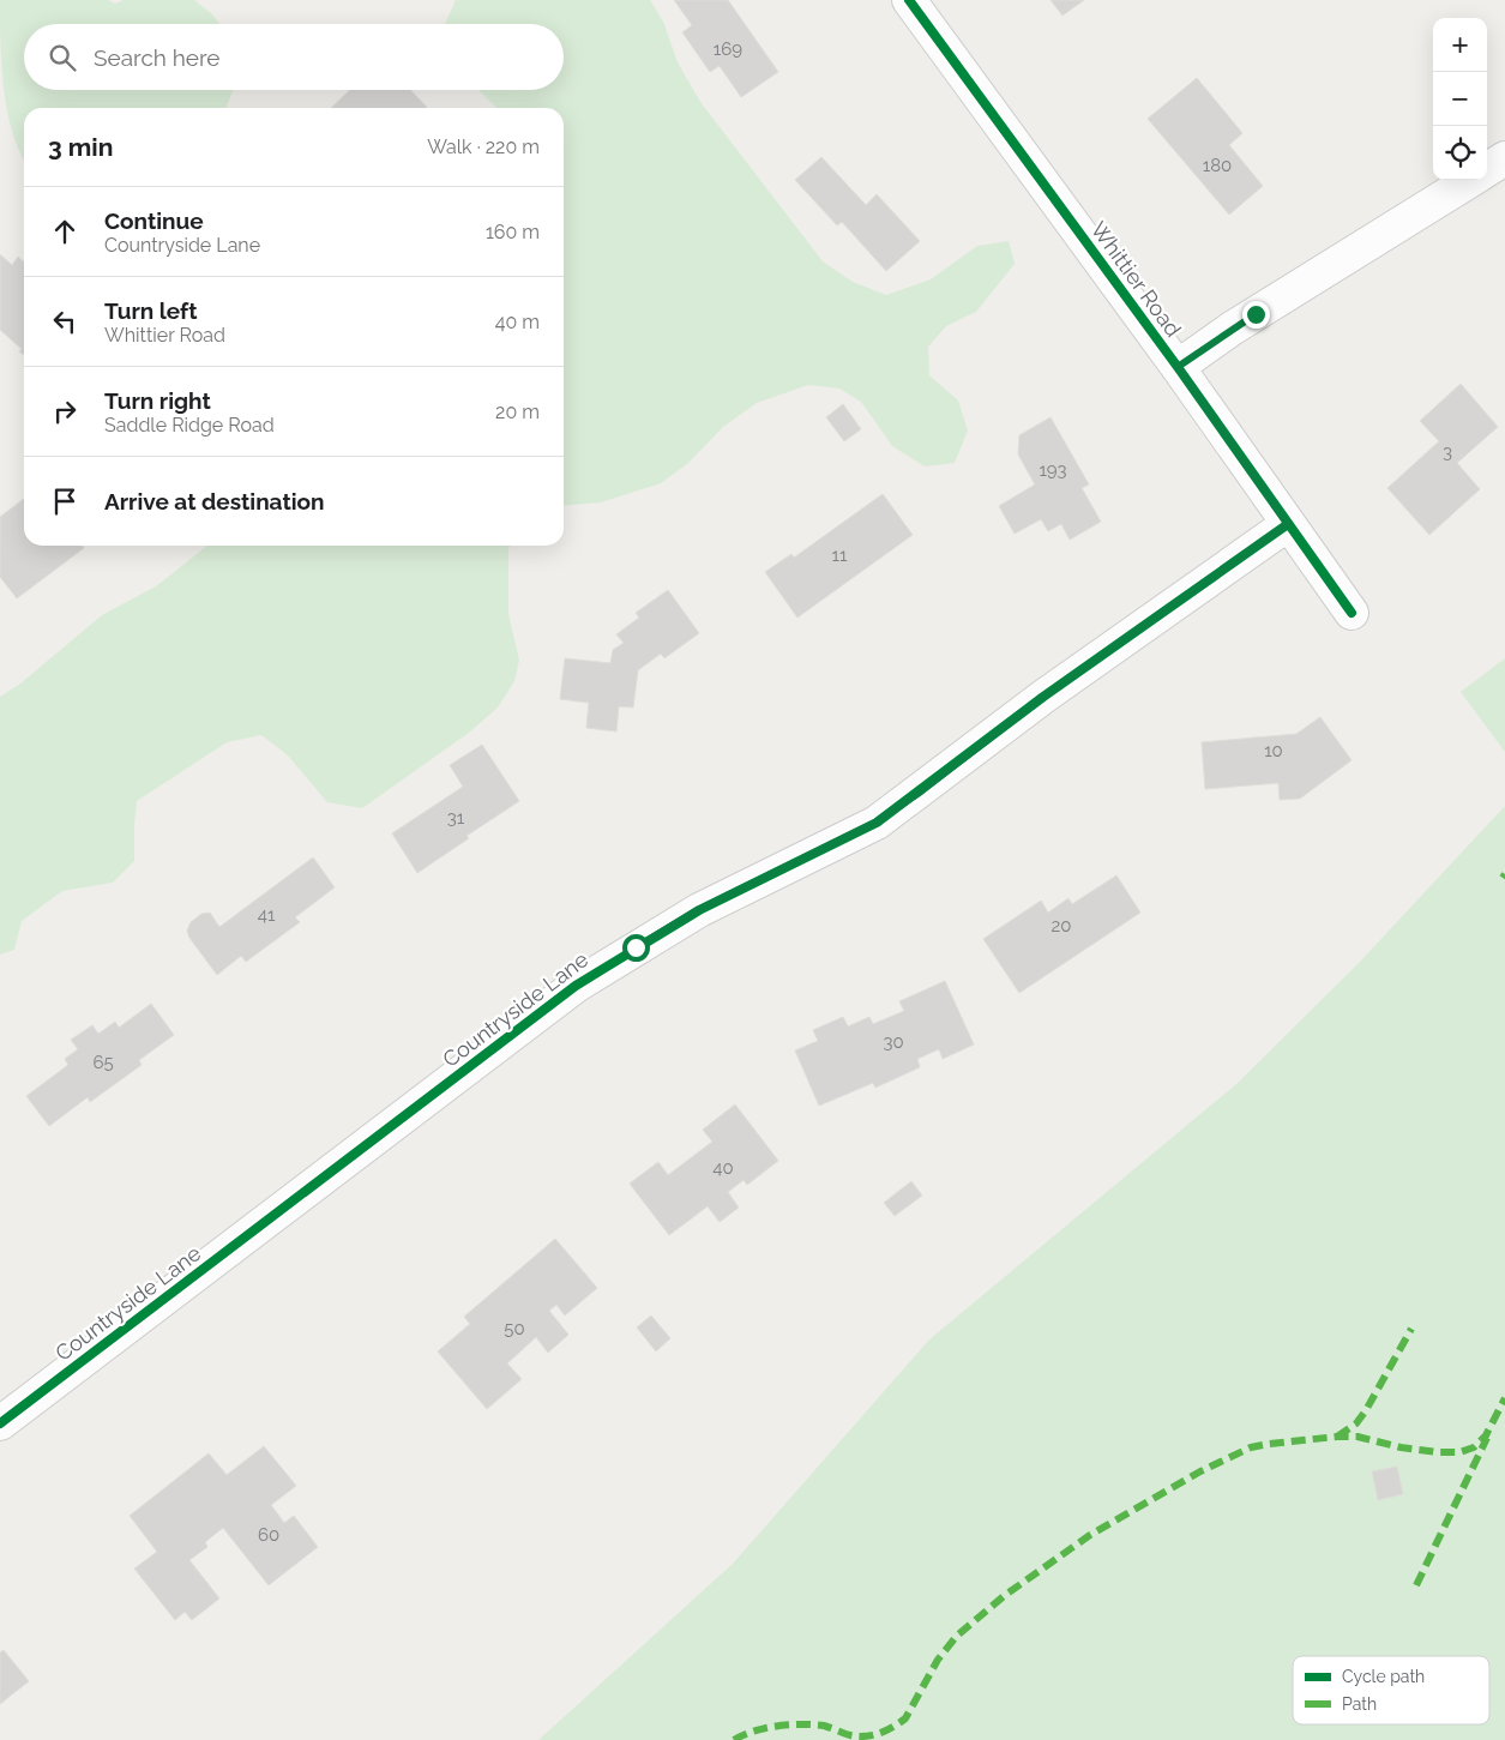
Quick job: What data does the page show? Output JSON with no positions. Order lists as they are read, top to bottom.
{
  "streets": {
    "street": ["Whittier Road", "Countryside Lane"]
  },
  "crossings": [
    ["Whittier Road", "Countryside Lane"]
  ],
  "house_numbers": [
    "169",
    "180",
    "3",
    "193",
    "11",
    "10",
    "31",
    "41",
    "20",
    "30",
    "65",
    "40",
    "50",
    "60"
  ],
  "legend": ["Cycle path", "Path"],
  "page": {
    "map_buttons": ["+", "−"],
    "search": "Search here",
    "heading": ["3 min", "Walk · 220 m"],
    "list": [
      ["Continue", "Countryside Lane", "160 m"],
      ["Turn left", "Whittier Road", "40 m"],
      ["Turn right", "Saddle Ridge Road", "20 m"],
      "Arrive at destination"
    ]
  }
}
